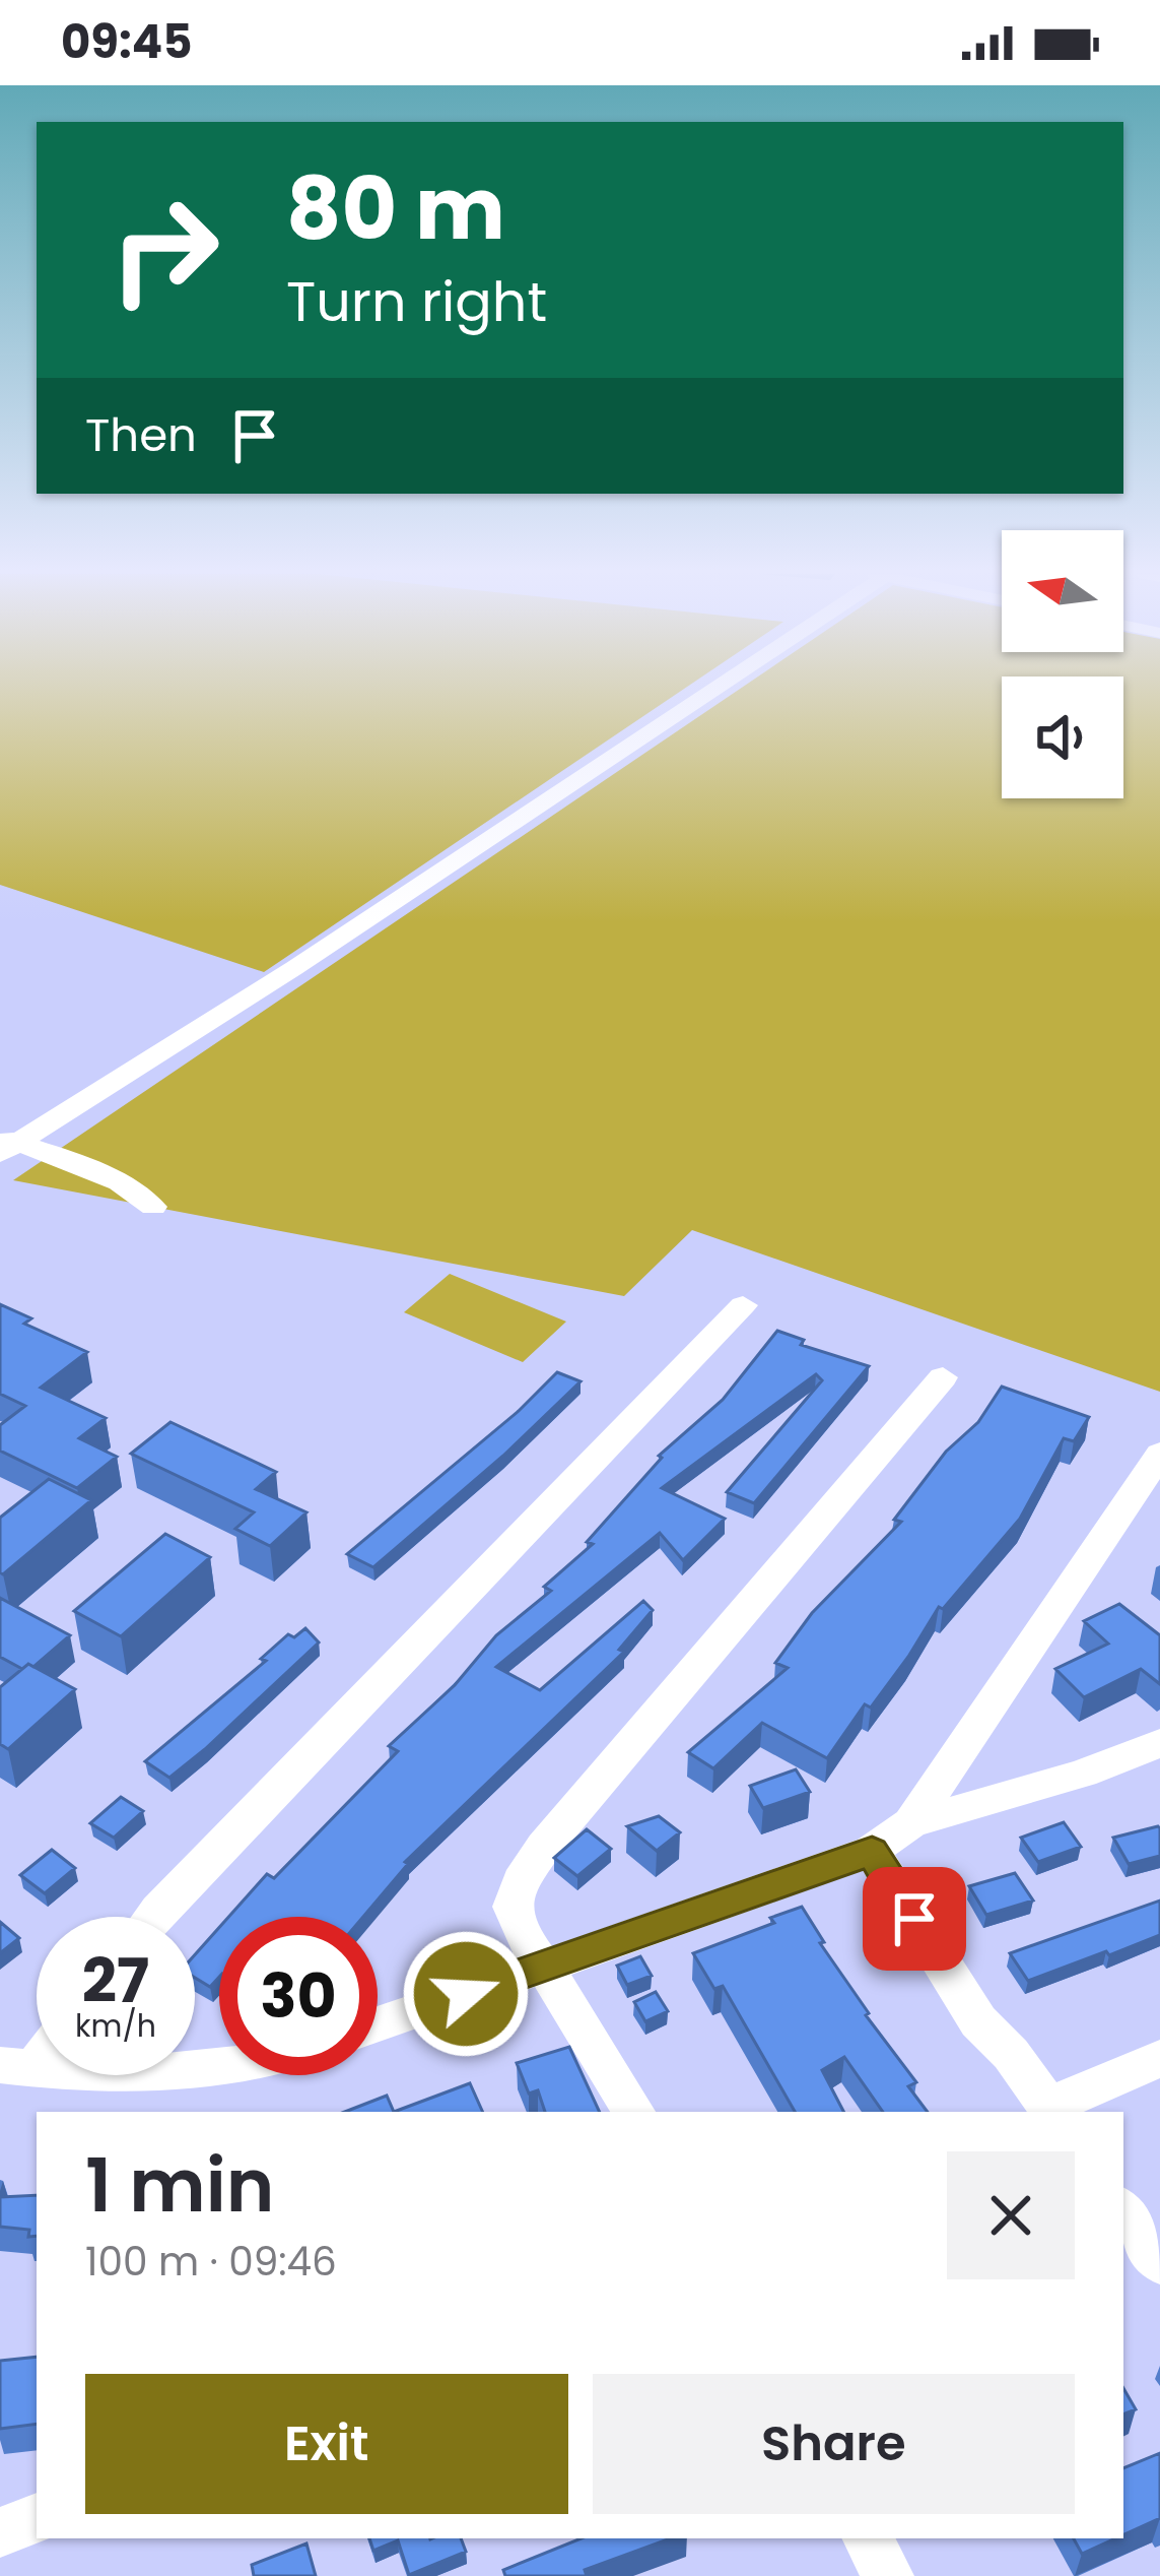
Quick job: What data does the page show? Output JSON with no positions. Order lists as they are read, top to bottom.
{
  "north": "left",
  "page": {
    "status": "09:45",
    "turn": ["80 m", "Turn right"],
    "then": "Then",
    "speed": "27 km/h",
    "limit": "30",
    "heading": ["1 min", "100 m · 09:46"],
    "buttons": ["Exit", "Share"]
  }
}
